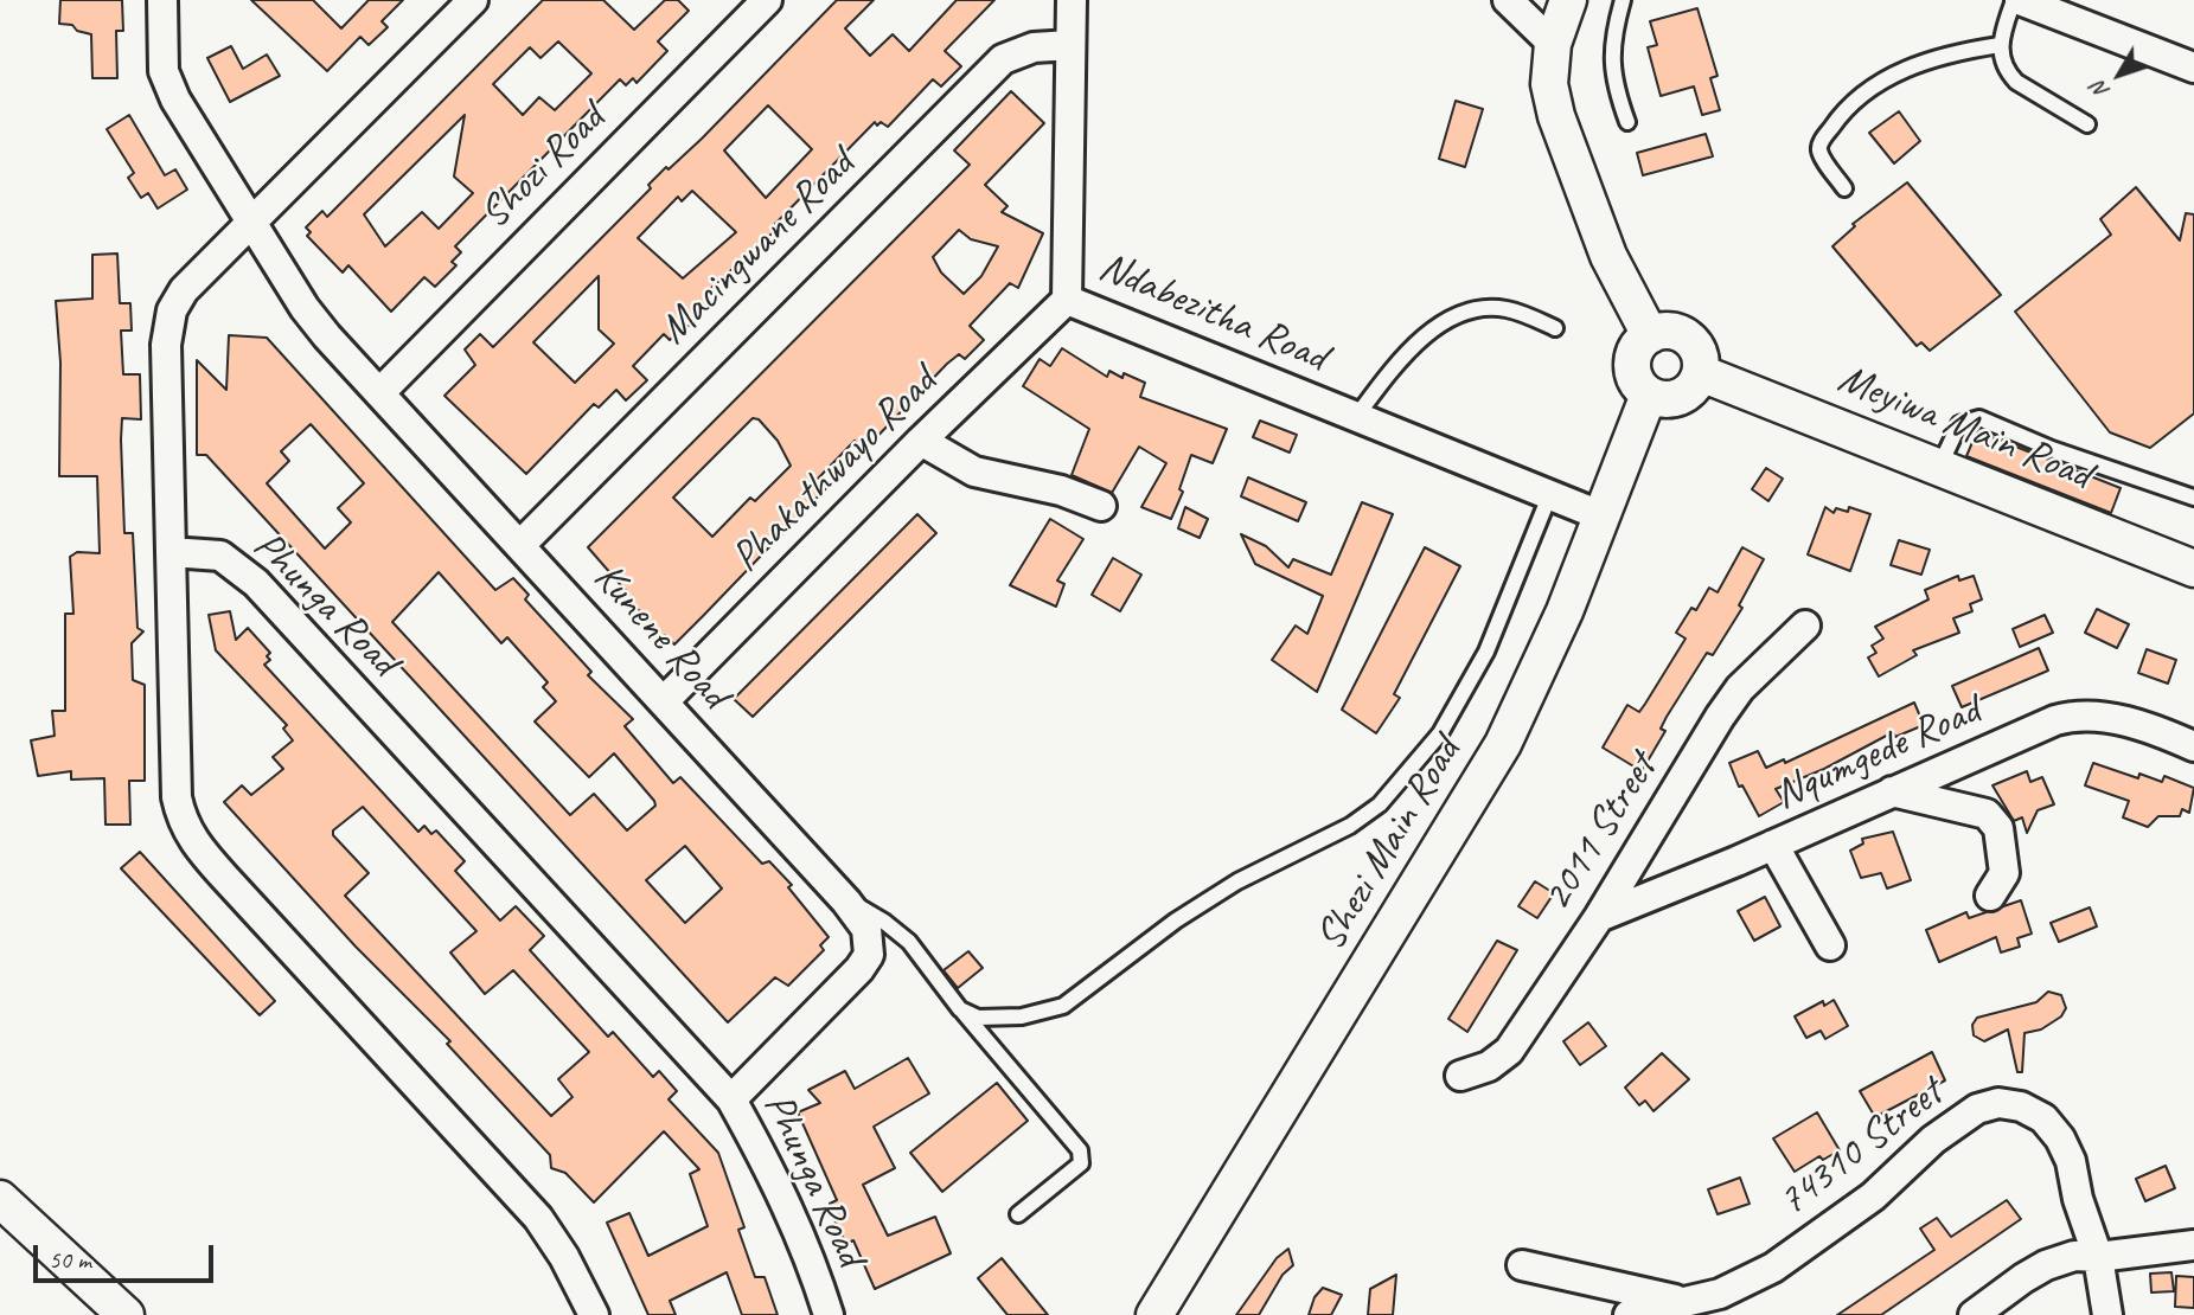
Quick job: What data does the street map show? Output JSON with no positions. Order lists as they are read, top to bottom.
{
  "streets": {
    "street": [
      "Shozi Road",
      "Macingwane Road",
      "Ndabezitha Road",
      "Meyiwa Main Road",
      "Phakathwayo Road",
      "Phunga Road",
      "Kunene Road",
      "Nqumgede Road",
      "2011 Street",
      "Shezi Main Road",
      "74310 Street"
    ]
  },
  "crossings": [
    ["Shozi Road", "Kunene Road"],
    ["Macingwane Road", "Ndabezitha Road"],
    ["Macingwane Road", "Kunene Road"],
    ["Ndabezitha Road", "Phakathwayo Road"],
    ["Ndabezitha Road", "Shezi Main Road"],
    ["Meyiwa Main Road", "Shezi Main Road"],
    ["Phakathwayo Road", "Kunene Road"],
    ["Phunga Road", "Kunene Road"],
    ["Nqumgede Road", "2011 Street"]
  ],
  "scale_bar": "50 m",
  "north": "bottom left"
}
